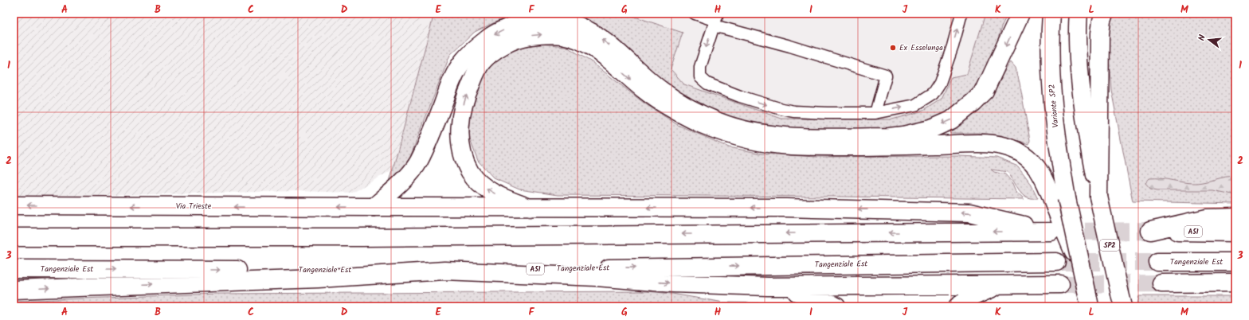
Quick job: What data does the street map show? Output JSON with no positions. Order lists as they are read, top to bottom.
{
  "streets": {
    "main road": [
      "Variante SP2",
      "Via Trieste",
      "A51",
      "SP2",
      "Tangenziale Est"
    ]
  },
  "places": ["Ex Esselunga"],
  "north": "left",
  "grid": {
    "columns": [
      "A",
      "B",
      "C",
      "D",
      "E",
      "F",
      "G",
      "H",
      "I",
      "J",
      "K",
      "L",
      "M"
    ],
    "rows": ["1", "2", "3"]
  }
}
